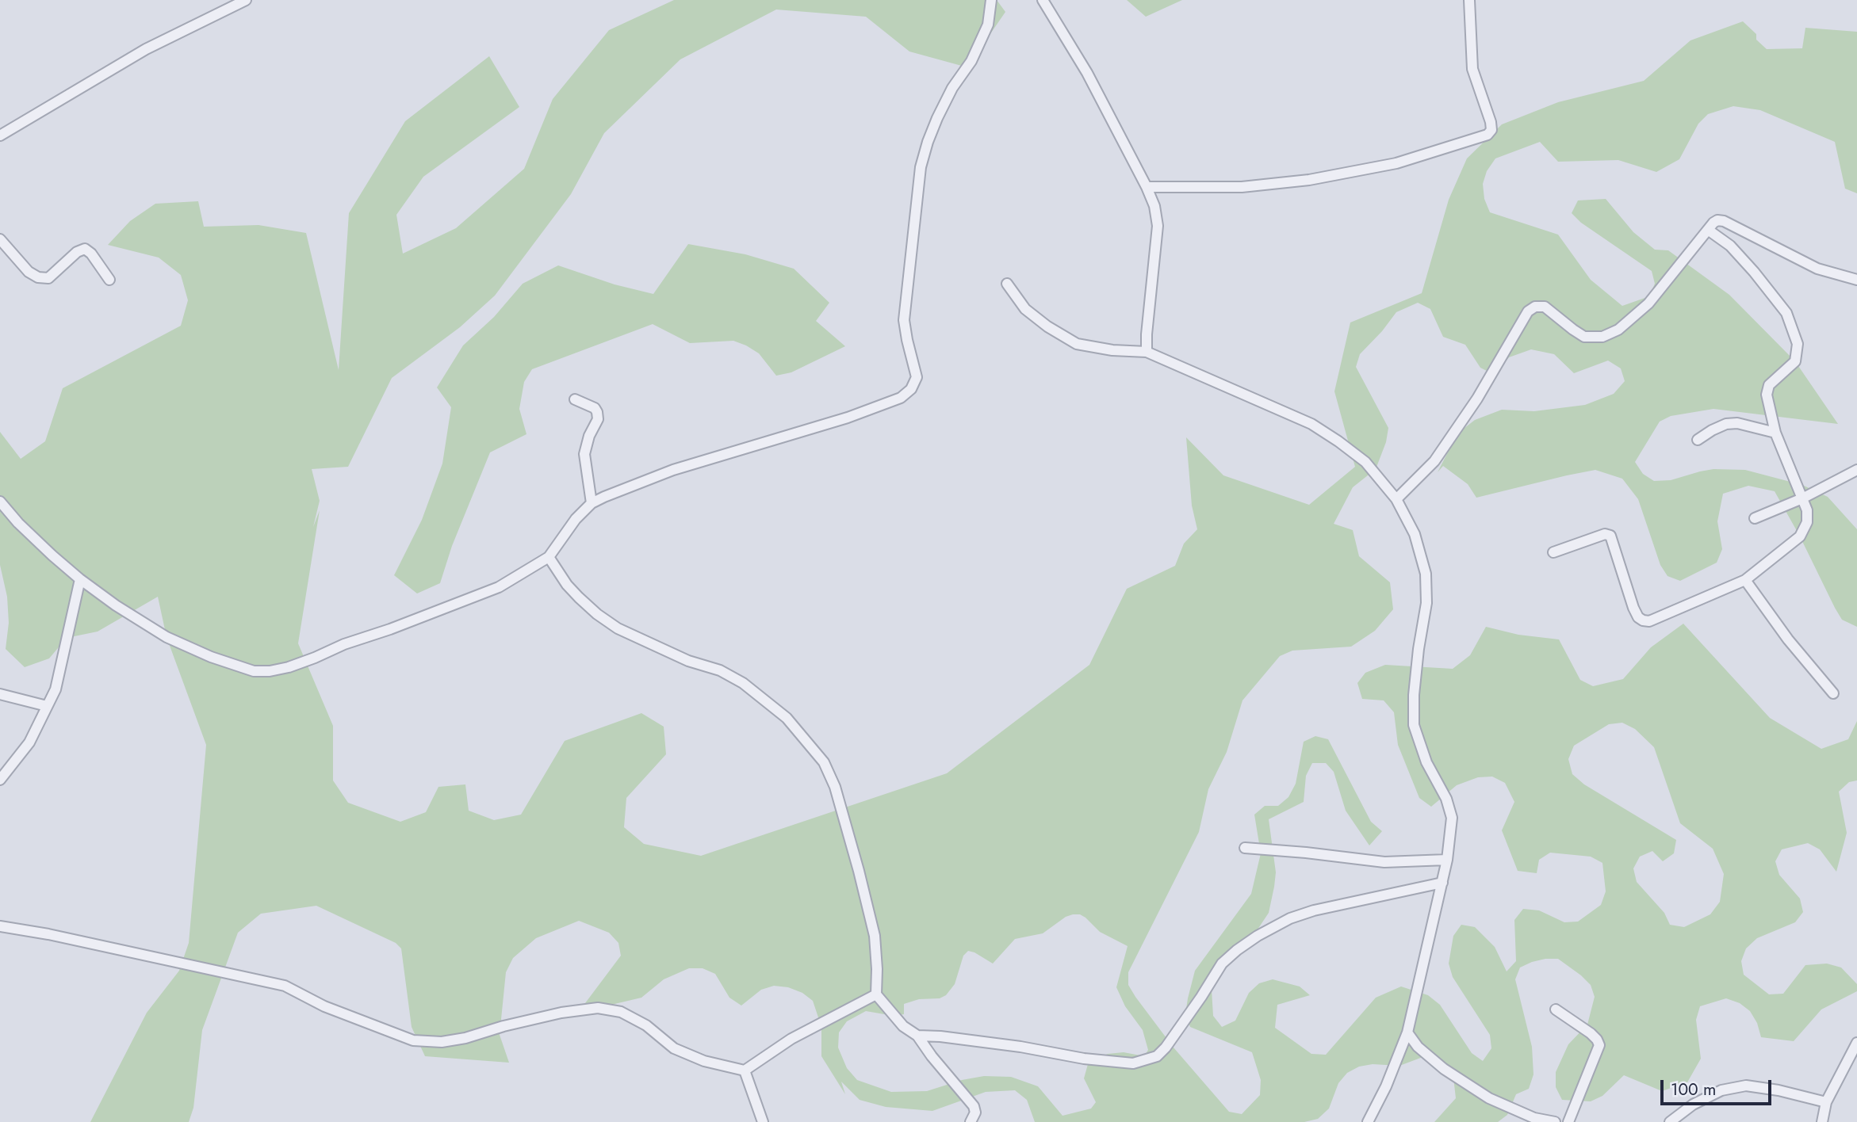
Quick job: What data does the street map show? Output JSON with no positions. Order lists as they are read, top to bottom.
{
  "scale_bar": "100 m"
}
